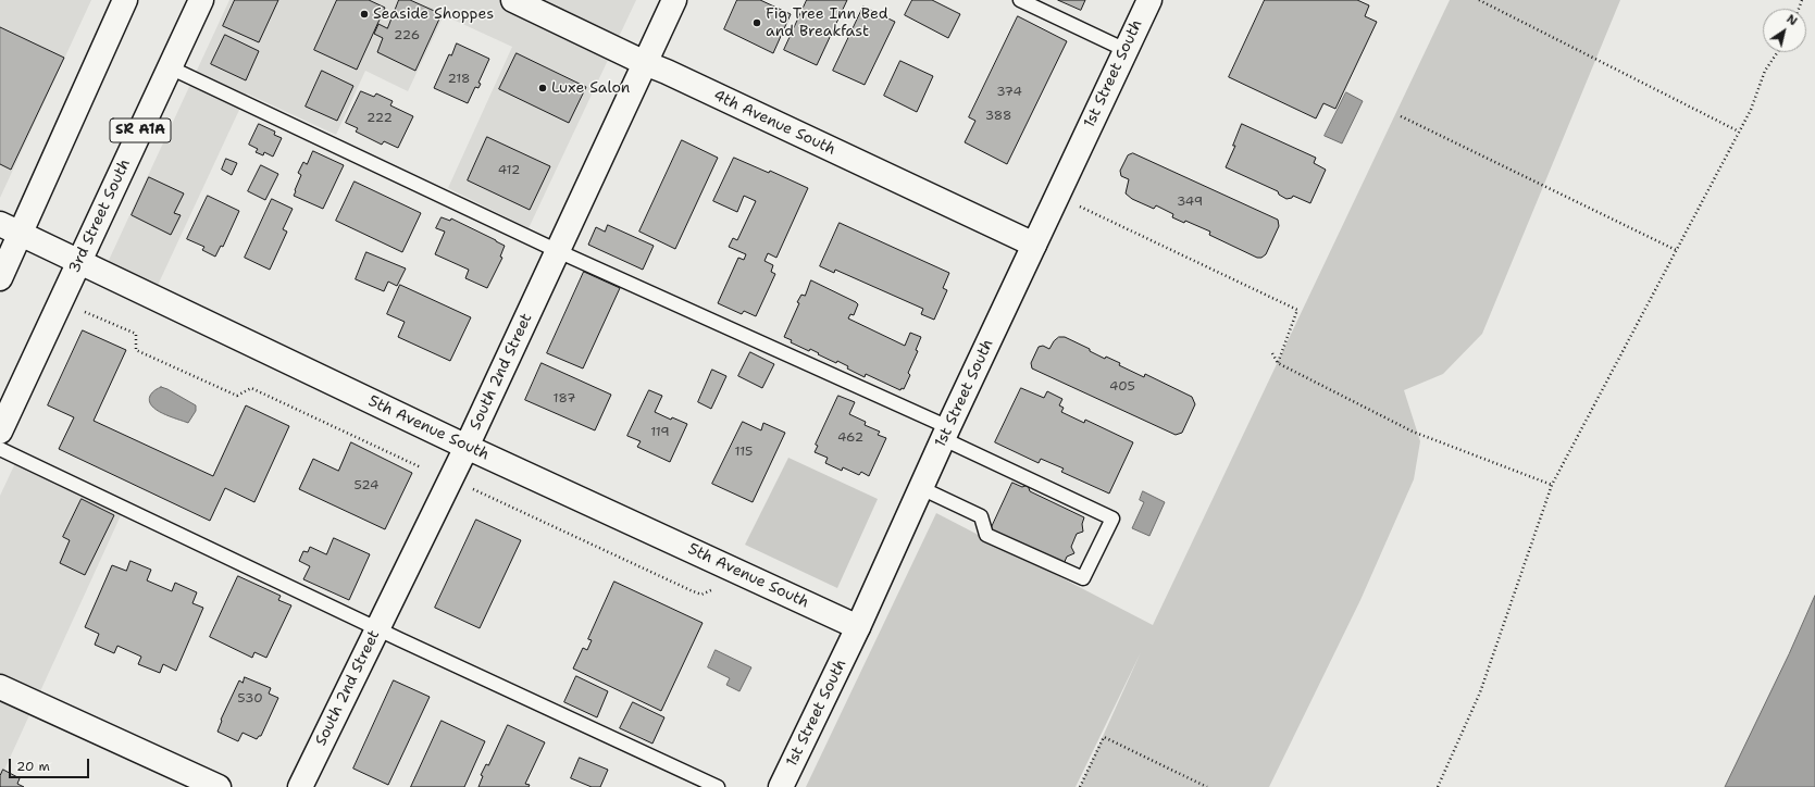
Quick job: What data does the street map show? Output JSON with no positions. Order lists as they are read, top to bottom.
{
  "streets": {
    "street": [
      "1st Street South",
      "4th Avenue South",
      "SR A1A",
      "3rd Street South",
      "South 2nd Street",
      "5th Avenue South"
    ]
  },
  "crossings": [
    ["1st Street South", "4th Avenue South"],
    ["1st Street South", "5th Avenue South"],
    ["4th Avenue South", "South 2nd Street"],
    ["3rd Street South", "5th Avenue South"],
    ["South 2nd Street", "5th Avenue South"]
  ],
  "places": ["Seaside Shoppes", "Fig Tree Inn Bed and Breakfast", "Luxe Salon"],
  "house_numbers": [
    "226",
    "218",
    "374",
    "388",
    "222",
    "412",
    "349",
    "405",
    "187",
    "119",
    "462",
    "115",
    "524",
    "530"
  ],
  "scale_bar": "20 m",
  "north": "top right"
}
